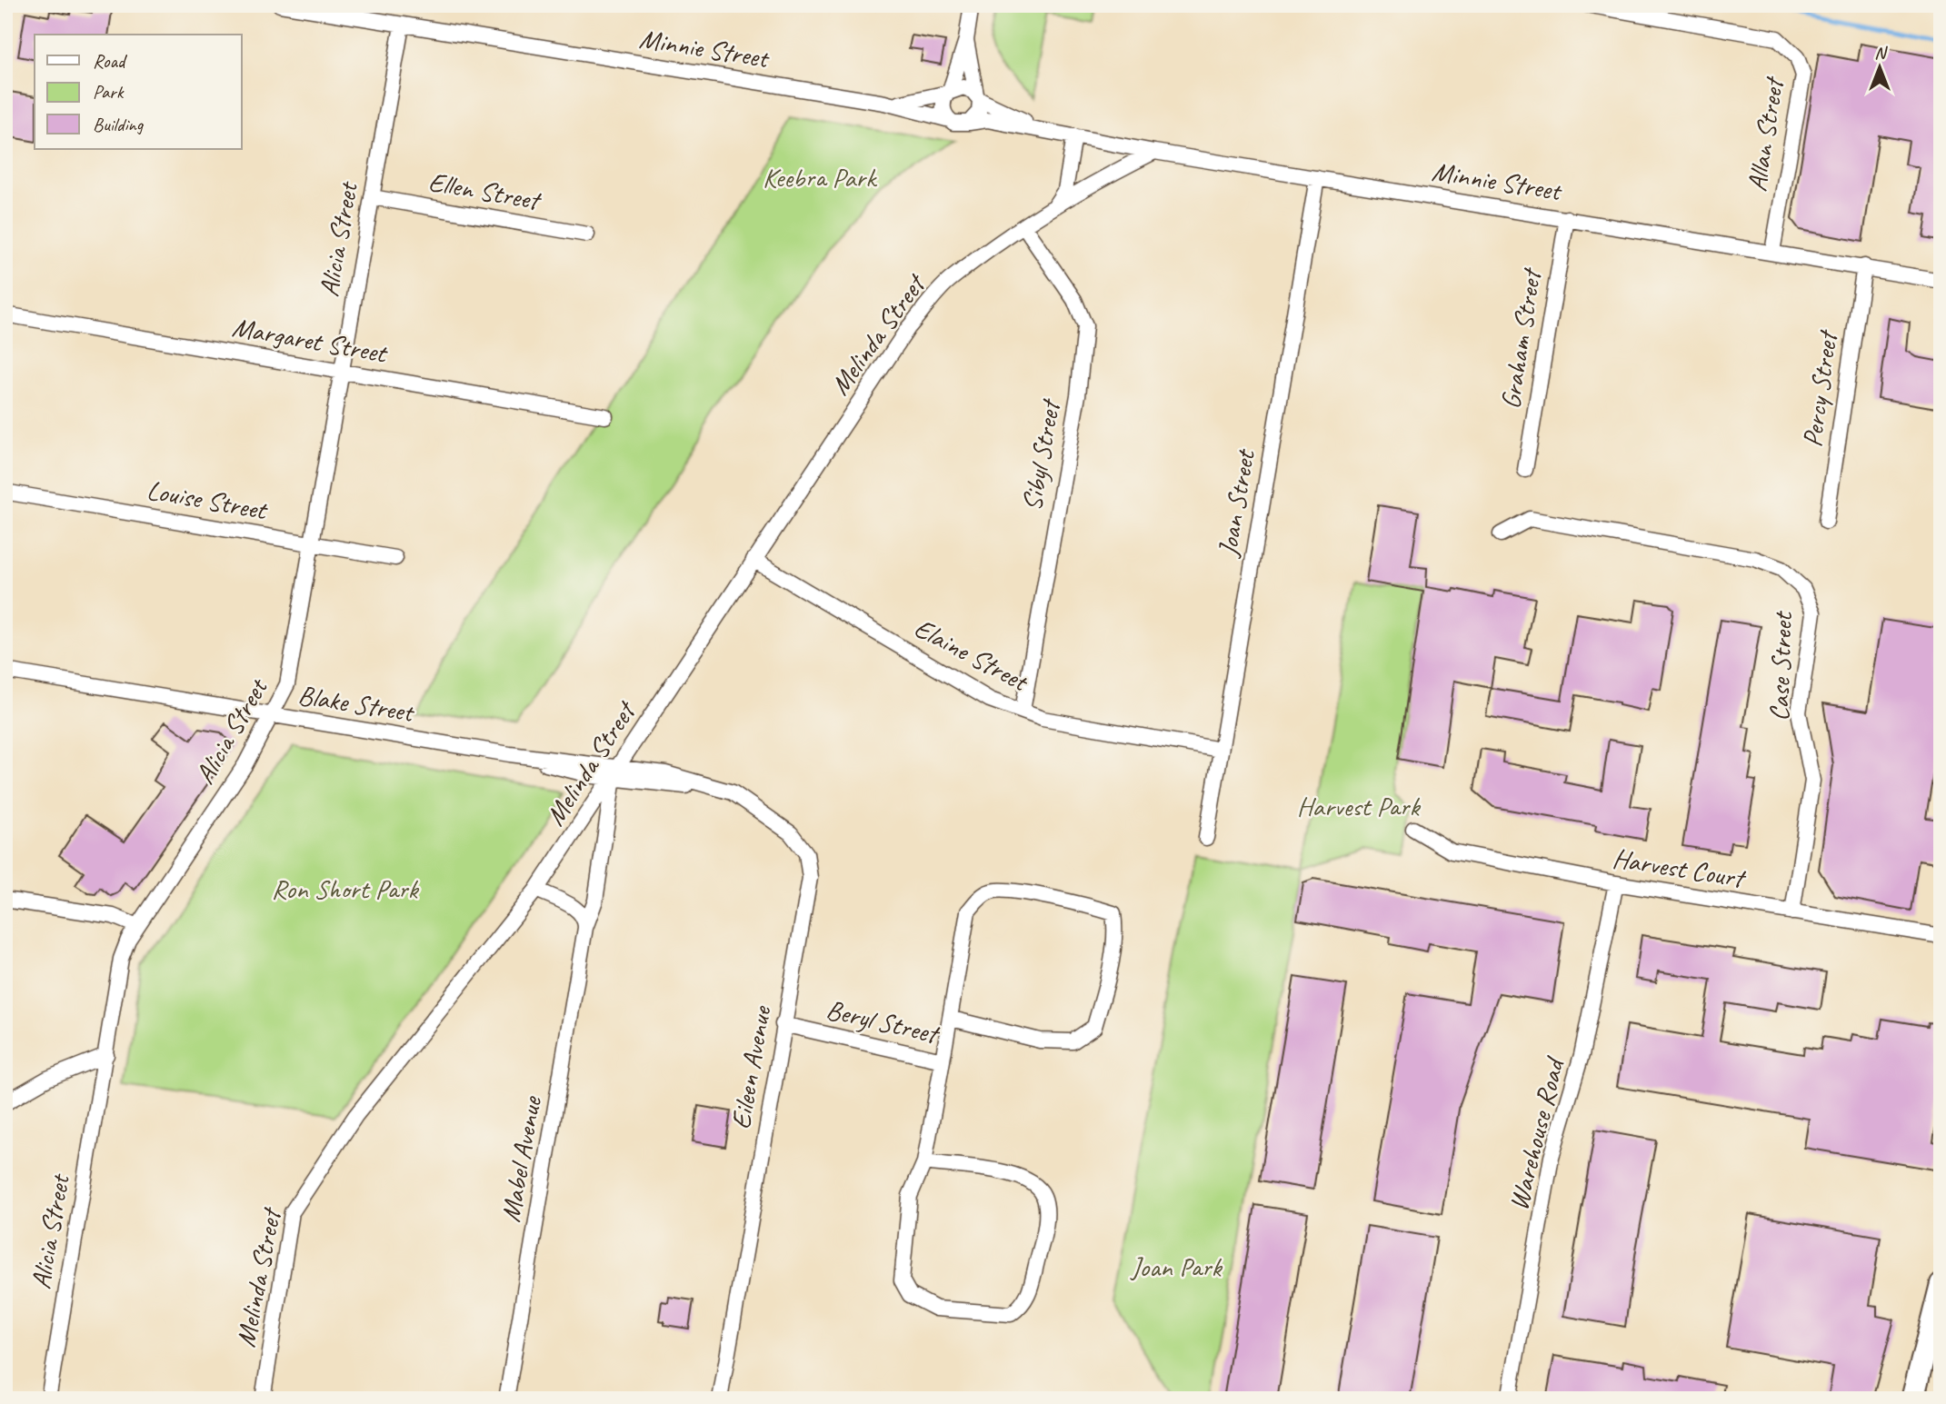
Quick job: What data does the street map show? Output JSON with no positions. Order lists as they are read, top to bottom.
{
  "streets": {
    "street": [
      "Minnie Street",
      "Allan Street",
      "Ellen Street",
      "Alicia Street",
      "Melinda Street",
      "Margaret Street",
      "Graham Street",
      "Percy Street",
      "Sibyl Street",
      "Louise Street",
      "Joan Street",
      "Elaine Street",
      "Case Street",
      "Blake Street",
      "Harvest Court",
      "Beryl Street",
      "Eileen Avenue",
      "Warehouse Road",
      "Mabel Avenue"
    ]
  },
  "crossings": [
    ["Minnie Street", "Allan Street"],
    ["Minnie Street", "Alicia Street"],
    ["Minnie Street", "Melinda Street"],
    ["Minnie Street", "Graham Street"],
    ["Minnie Street", "Percy Street"],
    ["Minnie Street", "Joan Street"],
    ["Ellen Street", "Alicia Street"],
    ["Alicia Street", "Margaret Street"],
    ["Alicia Street", "Louise Street"],
    ["Alicia Street", "Blake Street"],
    ["Melinda Street", "Sibyl Street"],
    ["Melinda Street", "Elaine Street"],
    ["Melinda Street", "Blake Street"],
    ["Melinda Street", "Mabel Avenue"],
    ["Sibyl Street", "Elaine Street"],
    ["Joan Street", "Elaine Street"],
    ["Case Street", "Harvest Court"],
    ["Blake Street", "Eileen Avenue"],
    ["Blake Street", "Mabel Avenue"],
    ["Harvest Court", "Warehouse Road"],
    ["Beryl Street", "Eileen Avenue"]
  ],
  "parks": [
    "Keebra Park",
    "Harvest Park",
    "Ron Short Park",
    "Joan Park"
  ],
  "legend": ["Road", "Park", "Building"],
  "north": "top"
}
